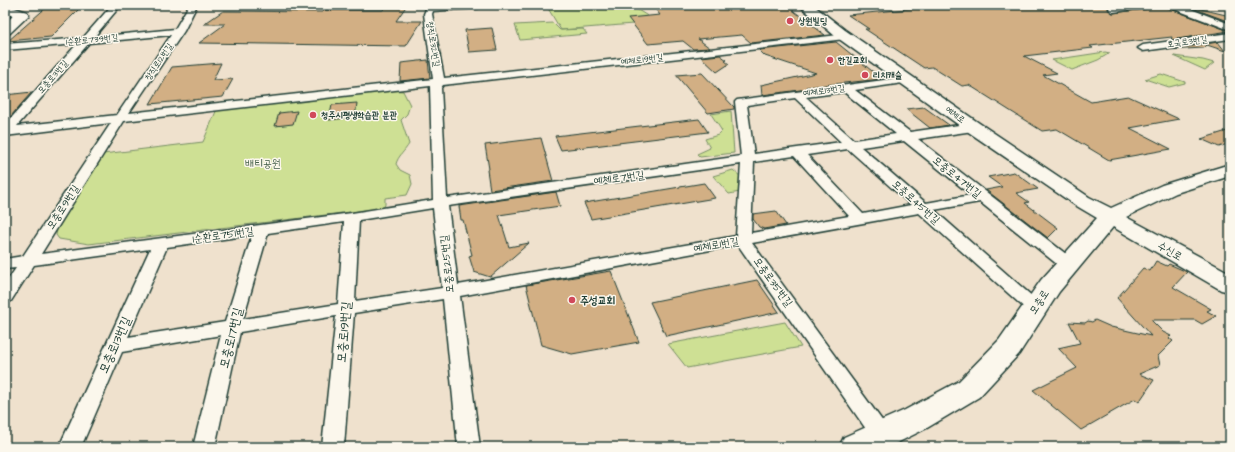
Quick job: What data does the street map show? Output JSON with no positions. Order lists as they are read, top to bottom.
{
  "streets": {
    "street": [
      "1순환로739번길",
      "호국로3번길",
      "창직로32번길",
      "예체로19번길",
      "창직로12번길",
      "모충로3번길",
      "예체로13번길",
      "예체로",
      "모충로47번길",
      "예체로7번길",
      "모충로45번길",
      "모충로9번길",
      "1순환로751번길",
      "예체로1번길",
      "수신로",
      "모충로25번길",
      "모충로35번길",
      "모충로",
      "모충로19번길",
      "모충로17번길",
      "모충로13번길"
    ]
  },
  "crossings": [
    ["1순환로739번길", "창직로12번길"],
    ["1순환로739번길", "모충로3번길"],
    ["창직로32번길", "예체로19번길"],
    ["창직로32번길", "모충로25번길"],
    ["예체로19번길", "예체로"],
    ["예체로19번길", "모충로25번길"],
    ["창직로12번길", "모충로9번길"],
    ["예체로13번길", "예체로"],
    ["예체로13번길", "모충로47번길"],
    ["예체로13번길", "예체로7번길"],
    ["예체로13번길", "모충로45번길"],
    ["예체로", "예체로7번길"],
    ["예체로", "수신로"],
    ["예체로", "모충로"],
    ["모충로47번길", "예체로7번길"],
    ["모충로47번길", "예체로1번길"],
    ["모충로47번길", "모충로"],
    ["예체로7번길", "모충로45번길"],
    ["예체로7번길", "1순환로751번길"],
    ["예체로7번길", "모충로25번길"],
    ["모충로45번길", "예체로1번길"],
    ["모충로45번길", "모충로"],
    ["모충로9번길", "1순환로751번길"],
    ["1순환로751번길", "모충로25번길"],
    ["1순환로751번길", "모충로19번길"],
    ["1순환로751번길", "모충로17번길"],
    ["1순환로751번길", "모충로13번길"],
    ["예체로1번길", "모충로25번길"],
    ["예체로1번길", "모충로35번길"],
    ["예체로1번길", "모충로19번길"],
    ["예체로1번길", "모충로17번길"],
    ["예체로1번길", "모충로13번길"],
    ["수신로", "모충로"],
    ["모충로35번길", "모충로"]
  ],
  "parks": ["배티공원"],
  "places": [
    "상원빌딩",
    "한길교회",
    "리치캐슬",
    "청주시평생학습관 분관",
    "주성교회"
  ]
}
